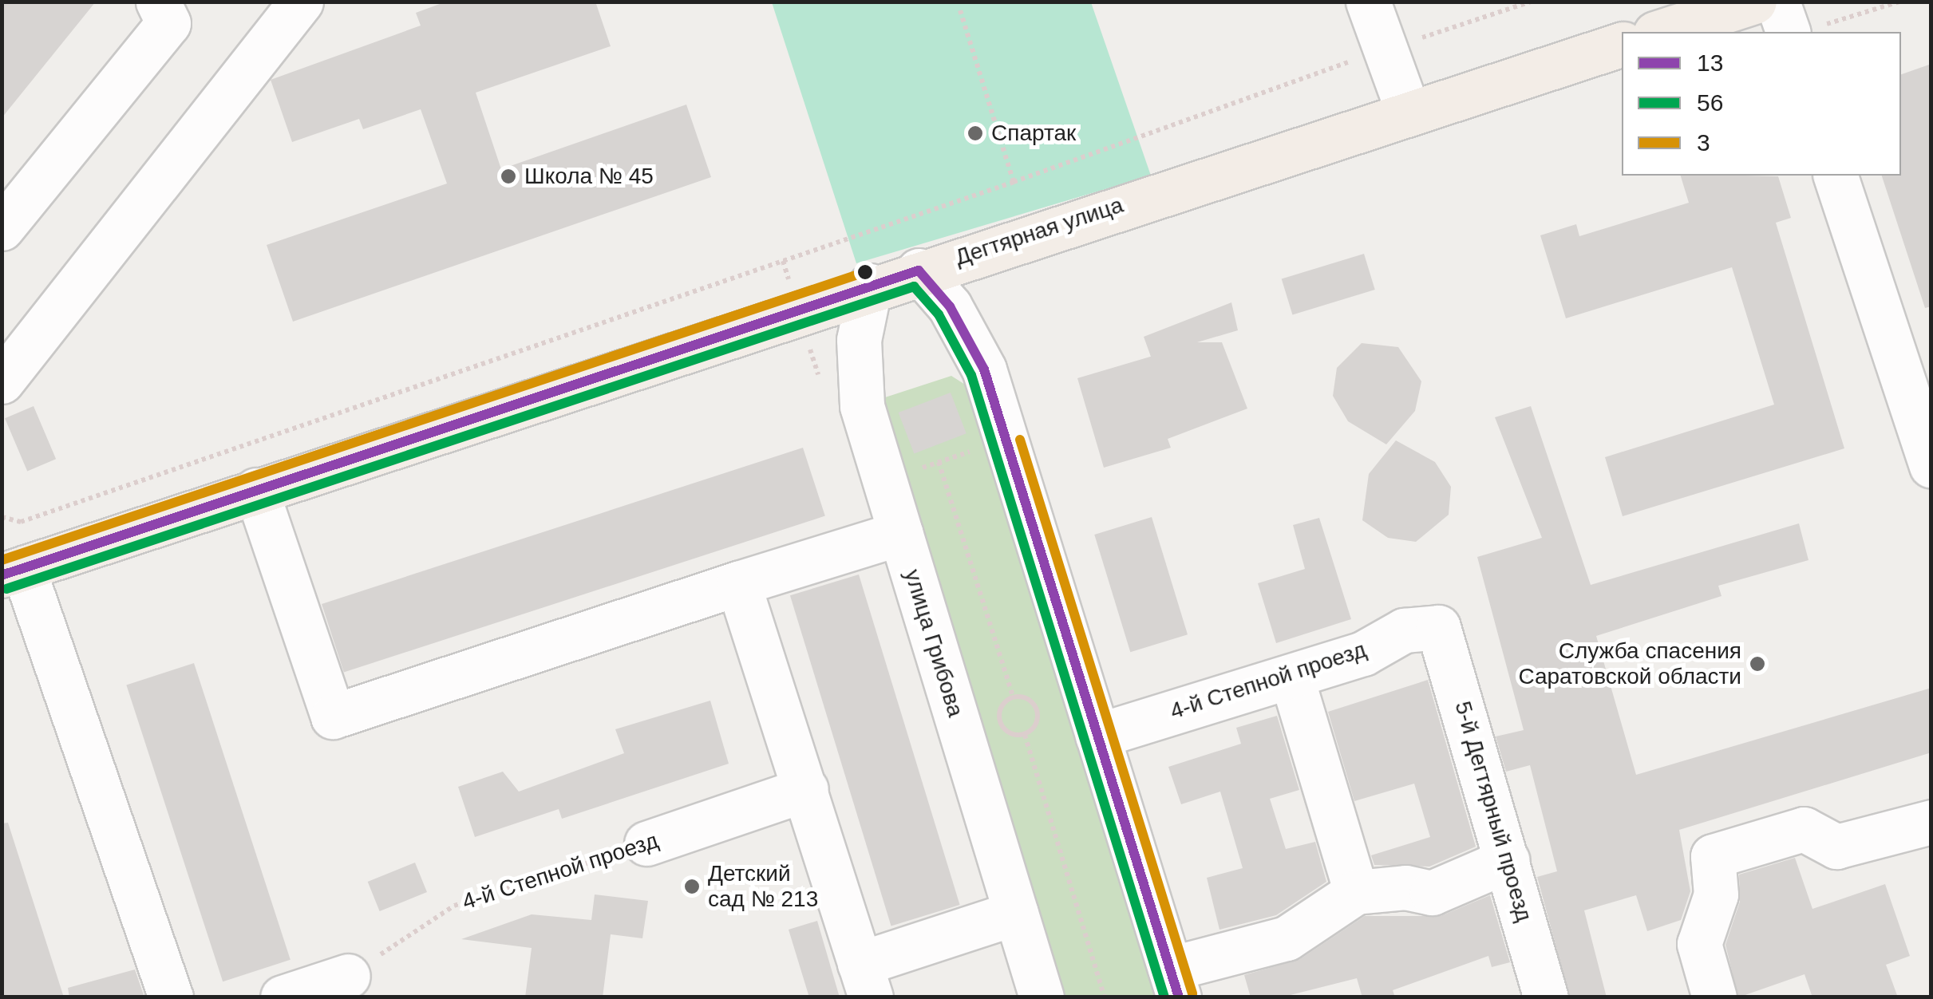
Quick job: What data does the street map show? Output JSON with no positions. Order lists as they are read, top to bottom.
{
  "streets": {
    "main road": ["Дегтярная улица"],
    "street": ["улица Грибова", "4-й Степной проезд", "5-й Дегтярный проезд"]
  },
  "crossings": [
    ["Дегтярная улица", "улица Грибова"],
    ["4-й Степной проезд", "5-й Дегтярный проезд"]
  ],
  "places": [
    "Спартак",
    "Школа № 45",
    "Служба спасения Саратовской области",
    "Детский сад № 213"
  ],
  "lines": ["transit line 13", "transit line 3", "transit line 56"],
  "legend": ["13", "56", "3"]
}
